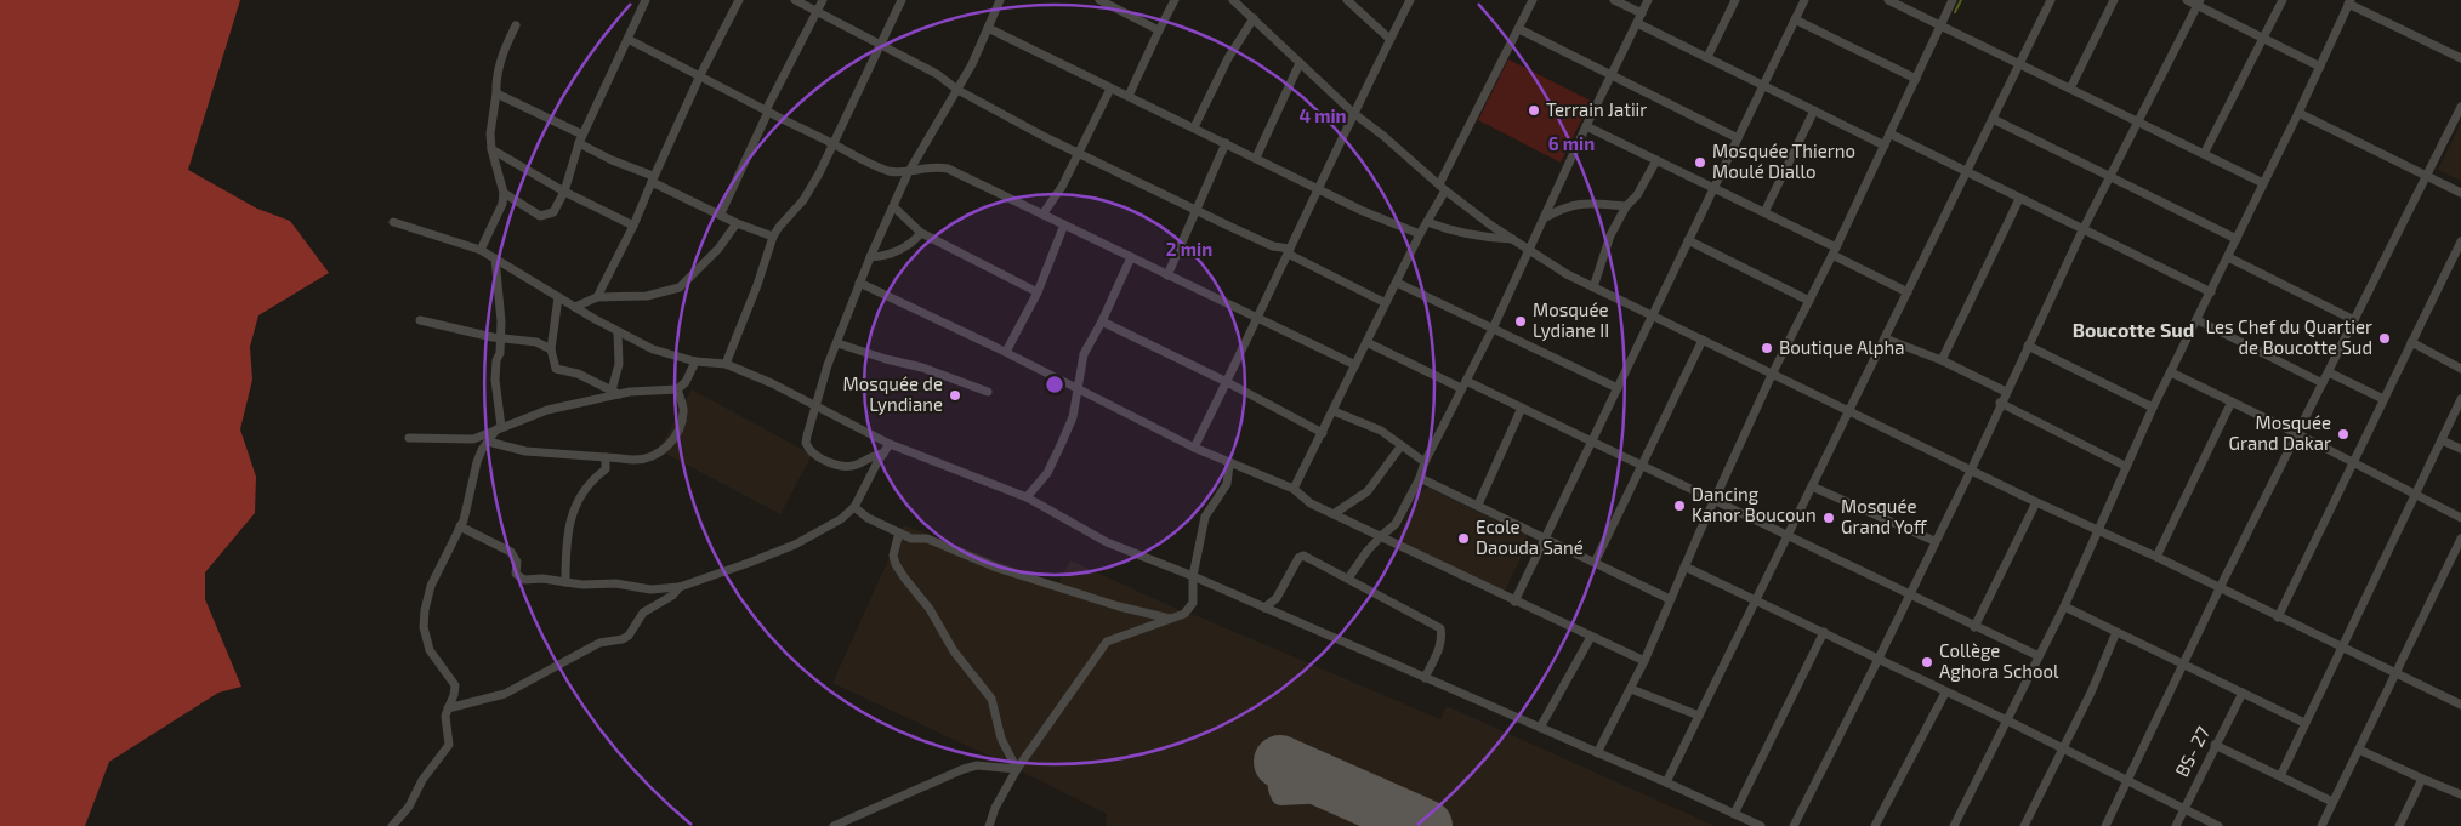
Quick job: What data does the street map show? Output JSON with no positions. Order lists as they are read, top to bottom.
{
  "streets": {
    "street": ["BS- 27"]
  },
  "districts": ["Boucotte Sud"],
  "places": [
    "Terrain Jatiir",
    "Mosquée Thierno Moulé Diallo",
    "Mosquée Lydiane II",
    "Les Chef du Quartier de Boucotte Sud",
    "Boutique Alpha",
    "Mosquée de Lyndiane",
    "Mosquée Grand Dakar",
    "Dancing Kanor Boucoun",
    "Mosquée Grand Yoff",
    "Ecole Daouda Sané",
    "Collège Aghora School"
  ],
  "rings": ["4 min", "6 min", "2 min"]
}
